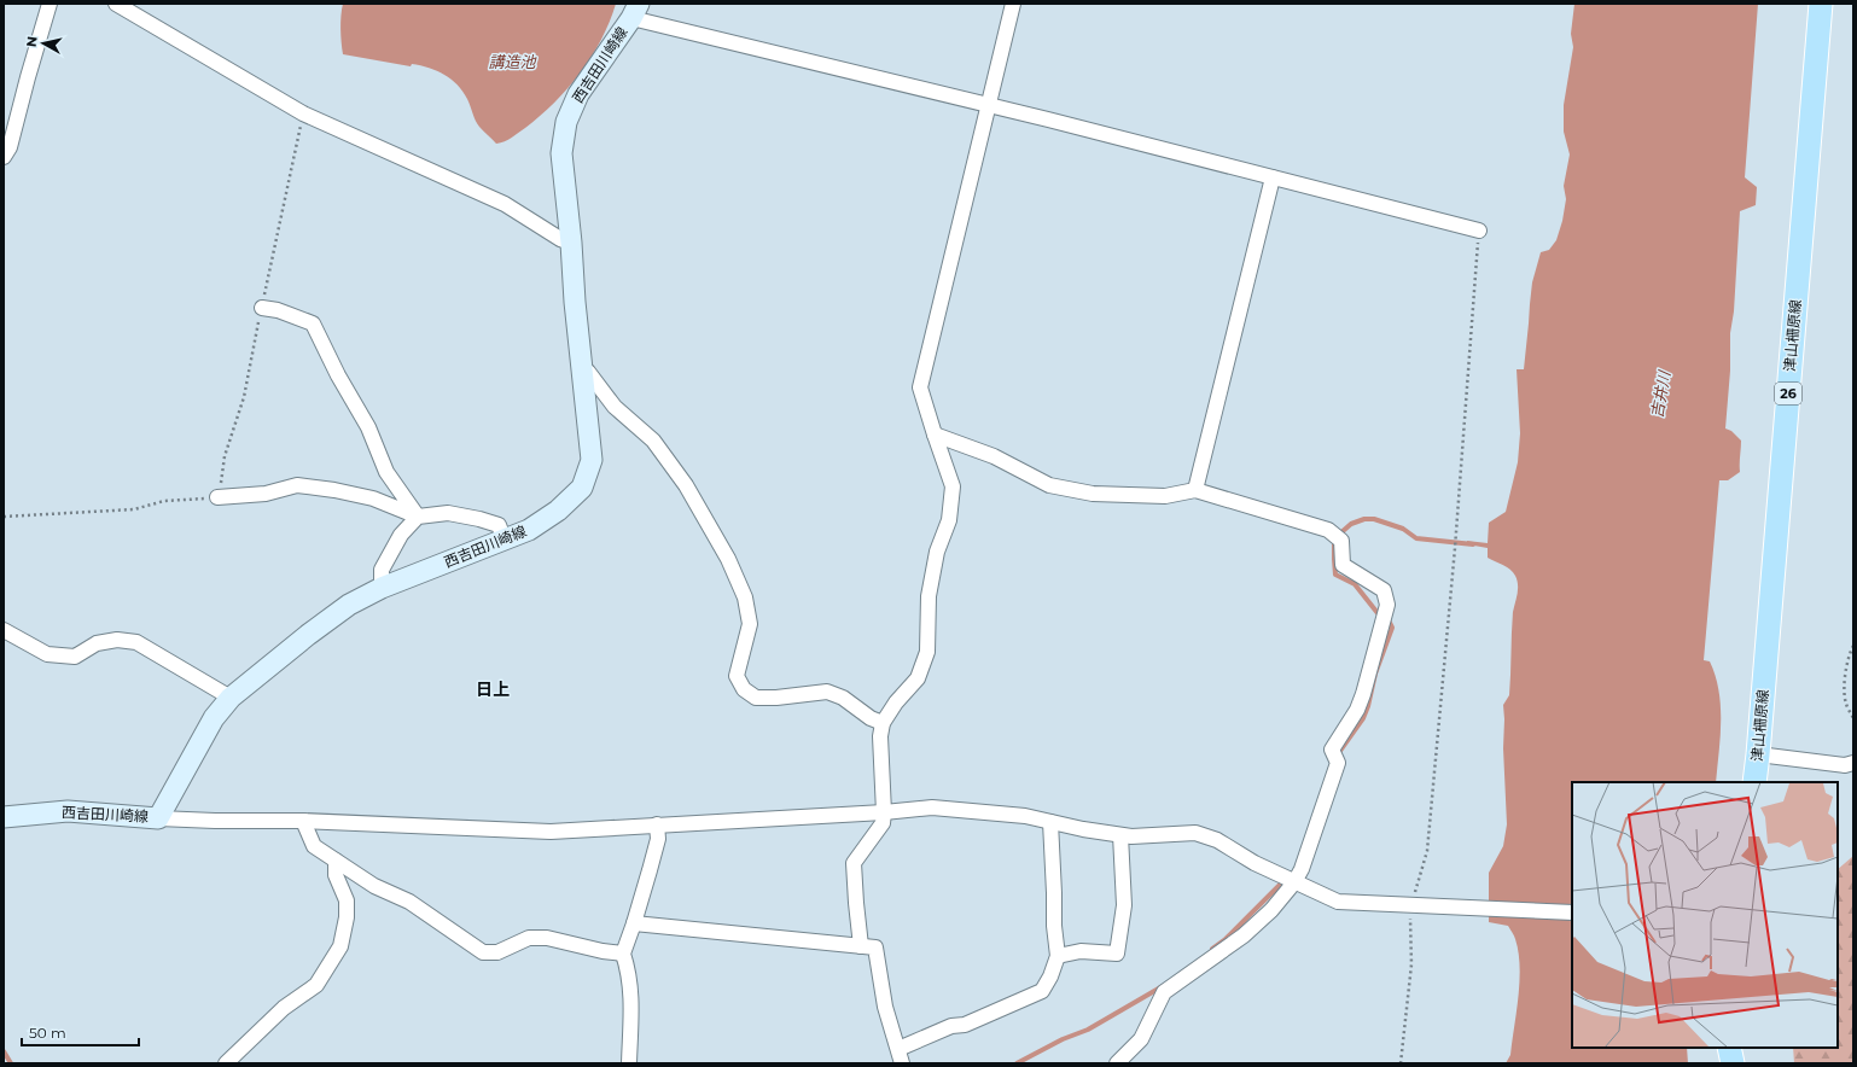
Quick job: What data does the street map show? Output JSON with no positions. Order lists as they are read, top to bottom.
{
  "streets": {
    "main road": ["西吉田川崎線", "津山柵原線", "26"]
  },
  "districts": ["日上"],
  "water": ["講造池", "吉井川"],
  "scale_bar": "50 m",
  "north": "left"
}
